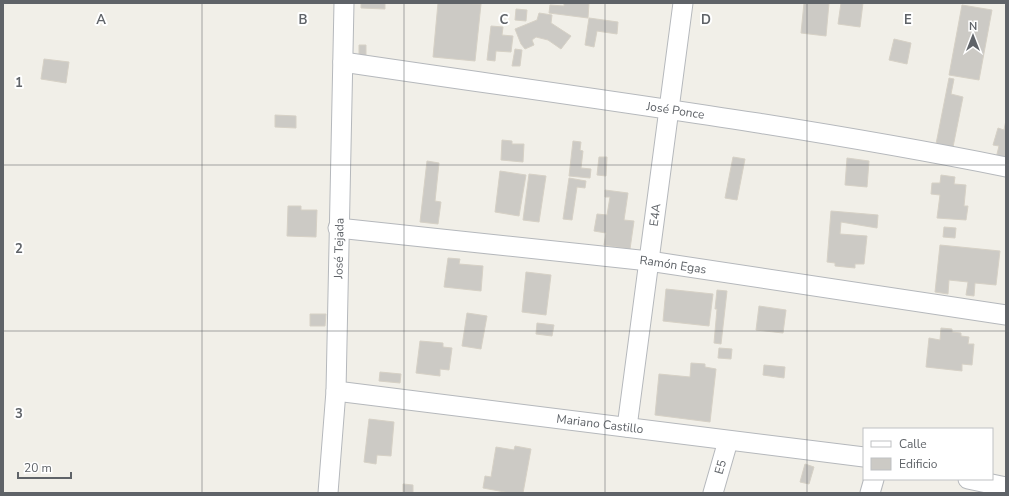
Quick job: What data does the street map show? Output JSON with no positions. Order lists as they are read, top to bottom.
{
  "streets": {
    "street": [
      "José Ponce",
      "E4A",
      "José Tejada",
      "Ramón Egas",
      "Mariano Castillo",
      "E5"
    ]
  },
  "crossings": [
    ["José Ponce", "E4A"],
    ["José Ponce", "José Tejada"],
    ["E4A", "Ramón Egas"],
    ["E4A", "Mariano Castillo"],
    ["José Tejada", "Ramón Egas"],
    ["José Tejada", "Mariano Castillo"],
    ["Mariano Castillo", "E5"]
  ],
  "legend": ["Calle", "Edificio"],
  "scale_bar": "20 m",
  "north": "top",
  "grid": {
    "columns": [
      "A",
      "B",
      "C",
      "D",
      "E"
    ],
    "rows": ["1", "2", "3"]
  }
}
